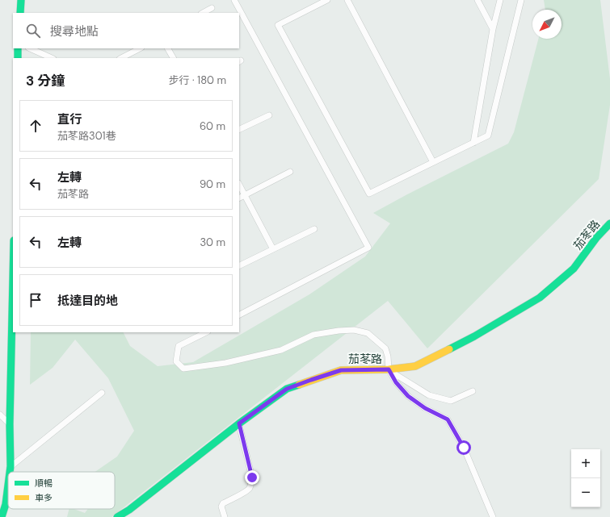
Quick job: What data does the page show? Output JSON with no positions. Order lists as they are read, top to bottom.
{
  "streets": {
    "street": ["茄苳路"]
  },
  "legend": ["順暢", "車多"],
  "north": "bottom left",
  "page": {
    "search": "搜尋地點",
    "heading": ["3 分鐘", "步行 · 180 m"],
    "list": [
      ["直行", "茄苳路301巷", "60 m"],
      ["左轉", "茄苳路", "90 m"],
      ["左轉", "30 m"],
      "抵達目的地"
    ],
    "map_buttons": ["+", "−"]
  }
}
